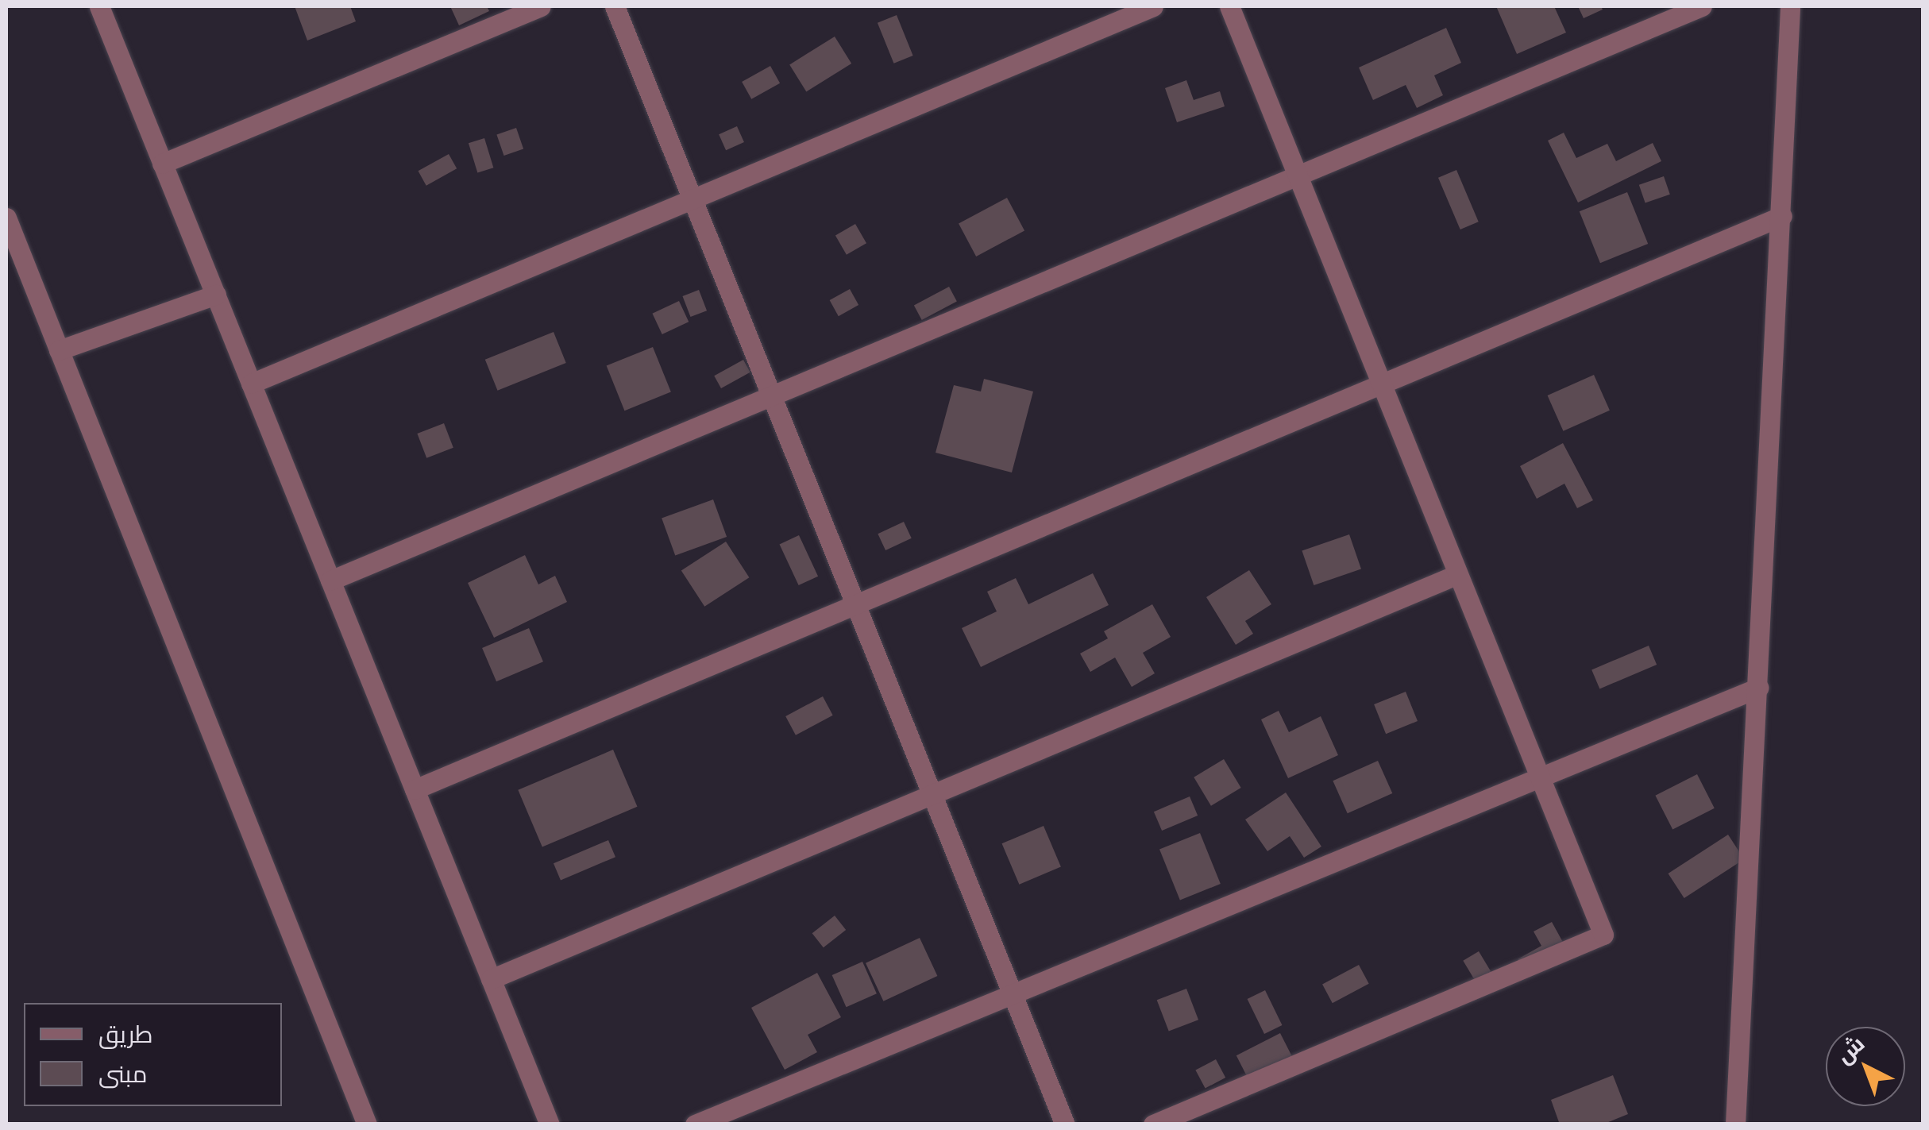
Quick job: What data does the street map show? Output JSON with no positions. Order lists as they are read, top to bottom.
{
  "legend": ["طريق", "مبنى"],
  "north": "top left"
}
